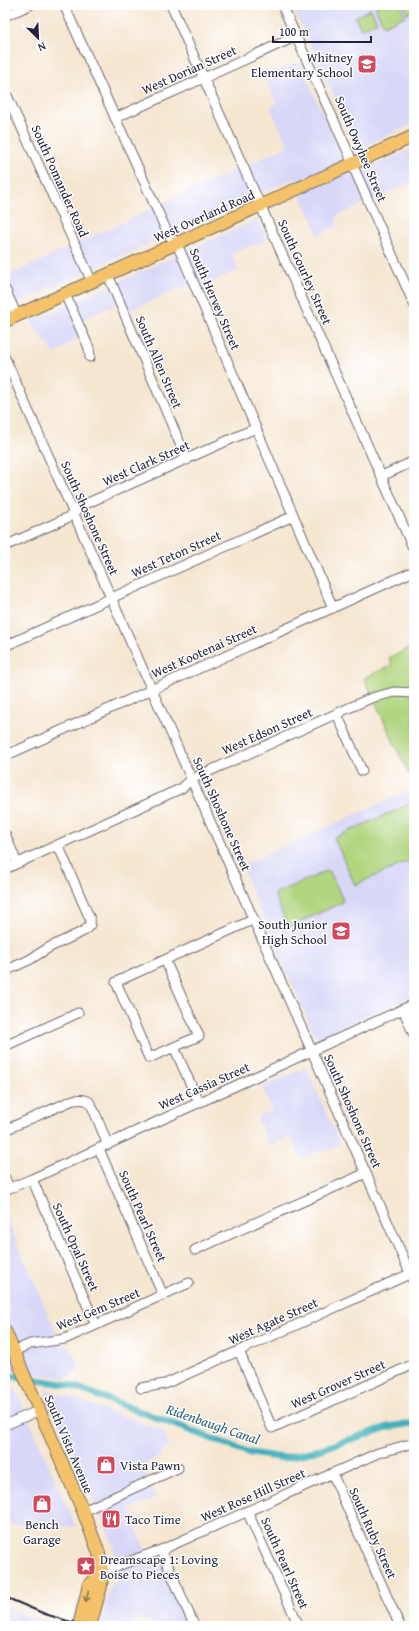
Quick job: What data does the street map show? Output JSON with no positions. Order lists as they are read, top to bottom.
{
  "streets": {
    "main road": ["West Overland Road", "South Vista Avenue"],
    "street": [
      "West Dorian Street",
      "South Owyhee Street",
      "South Pomander Road",
      "South Gourley Street",
      "South Hervey Street",
      "South Allen Street",
      "West Clark Street",
      "South Shoshone Street",
      "West Teton Street",
      "West Kootenai Street",
      "West Edson Street",
      "West Cassia Street",
      "South Pearl Street",
      "South Opal Street",
      "West Gem Street",
      "West Agate Street",
      "West Grover Street",
      "West Rose Hill Street",
      "South Ruby Street"
    ]
  },
  "crossings": [
    ["West Dorian Street", "South Owyhee Street"],
    ["West Dorian Street", "South Gourley Street"],
    ["West Dorian Street", "South Hervey Street"],
    ["South Owyhee Street", "West Overland Road"],
    ["South Pomander Road", "West Overland Road"],
    ["West Overland Road", "South Gourley Street"],
    ["West Overland Road", "South Hervey Street"],
    ["West Overland Road", "South Allen Street"],
    ["South Hervey Street", "West Clark Street"],
    ["South Hervey Street", "West Teton Street"],
    ["South Hervey Street", "West Kootenai Street"],
    ["South Allen Street", "West Clark Street"],
    ["West Clark Street", "South Shoshone Street"],
    ["South Shoshone Street", "West Teton Street"],
    ["South Shoshone Street", "West Kootenai Street"],
    ["South Shoshone Street", "West Edson Street"],
    ["South Shoshone Street", "West Cassia Street"],
    ["South Shoshone Street", "West Agate Street"],
    ["West Cassia Street", "South Pearl Street"],
    ["West Cassia Street", "South Opal Street"],
    ["South Pearl Street", "West Gem Street"],
    ["South Pearl Street", "West Rose Hill Street"],
    ["South Opal Street", "West Gem Street"],
    ["West Gem Street", "South Vista Avenue"],
    ["West Agate Street", "West Grover Street"],
    ["South Vista Avenue", "West Rose Hill Street"],
    ["West Rose Hill Street", "South Ruby Street"]
  ],
  "water": ["Ridenbaugh Canal"],
  "places": {
    "school or university": ["Whitney Elementary School", "South Junior High School"],
    "shop": ["Vista Pawn", "Bench Garage"],
    "restaurant": ["Taco Time"],
    "place": ["Dreamscape 1: Loving Boise to Pieces"]
  },
  "scale_bar": "100 m",
  "north": "bottom right"
}
